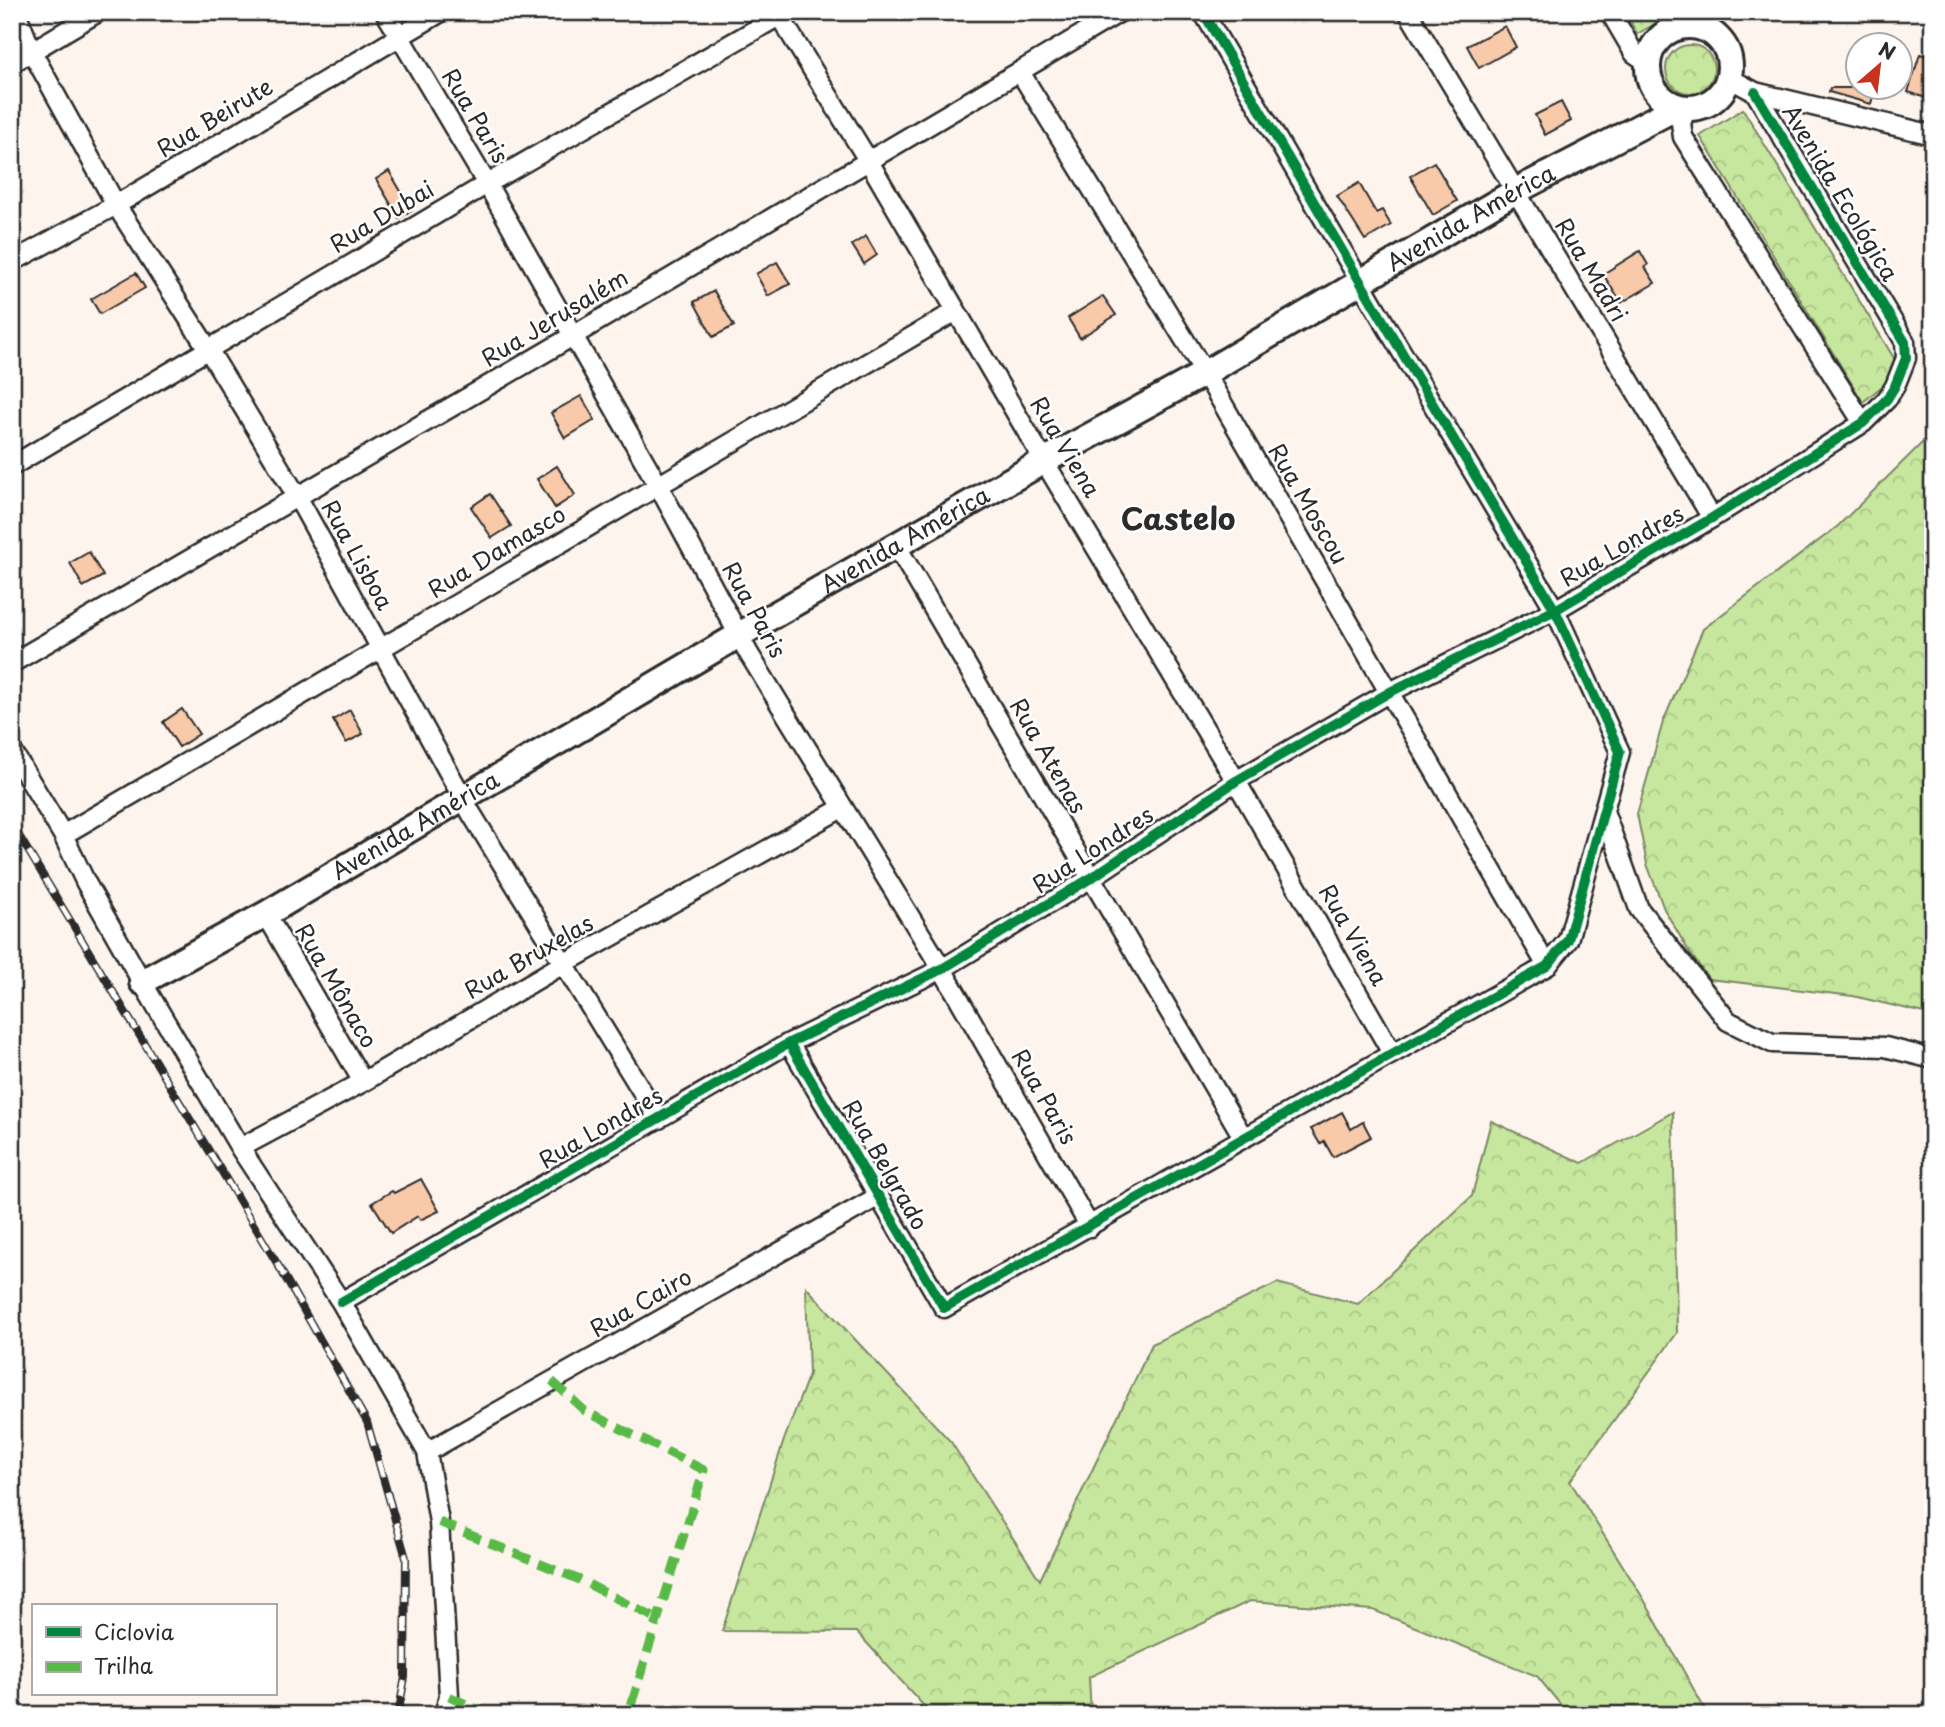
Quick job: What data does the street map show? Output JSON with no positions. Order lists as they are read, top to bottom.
{
  "streets": {
    "street": [
      "Rua Paris",
      "Rua Beirute",
      "Avenida Ecológica",
      "Rua Dubai",
      "Avenida América",
      "Rua Madri",
      "Rua Jerusalém",
      "Rua Viena",
      "Rua Moscou",
      "Rua Londres",
      "Rua Damasco",
      "Rua Lisboa",
      "Rua Atenas",
      "Rua Bruxelas",
      "Rua Mônaco",
      "Rua Belgrado",
      "Rua Cairo"
    ]
  },
  "crossings": [
    ["Rua Paris", "Rua Beirute"],
    ["Rua Paris", "Rua Dubai"],
    ["Rua Paris", "Avenida América"],
    ["Rua Paris", "Rua Jerusalém"],
    ["Rua Paris", "Rua Londres"],
    ["Rua Paris", "Rua Damasco"],
    ["Rua Paris", "Rua Bruxelas"],
    ["Rua Paris", "Rua Belgrado"],
    ["Rua Beirute", "Rua Lisboa"],
    ["Avenida Ecológica", "Rua Londres"],
    ["Rua Dubai", "Rua Viena"],
    ["Rua Dubai", "Rua Lisboa"],
    ["Avenida América", "Rua Madri"],
    ["Avenida América", "Rua Viena"],
    ["Avenida América", "Rua Moscou"],
    ["Avenida América", "Rua Lisboa"],
    ["Avenida América", "Rua Atenas"],
    ["Avenida América", "Rua Mônaco"],
    ["Rua Madri", "Rua Londres"],
    ["Rua Jerusalém", "Rua Viena"],
    ["Rua Jerusalém", "Rua Moscou"],
    ["Rua Jerusalém", "Rua Lisboa"],
    ["Rua Viena", "Rua Londres"],
    ["Rua Viena", "Rua Damasco"],
    ["Rua Moscou", "Rua Londres"],
    ["Rua Londres", "Rua Lisboa"],
    ["Rua Londres", "Rua Atenas"],
    ["Rua Londres", "Rua Belgrado"],
    ["Rua Damasco", "Rua Lisboa"],
    ["Rua Lisboa", "Rua Bruxelas"],
    ["Rua Bruxelas", "Rua Mônaco"],
    ["Rua Belgrado", "Rua Cairo"]
  ],
  "districts": ["Castelo"],
  "legend": ["Ciclovia", "Trilha"],
  "north": "top right"
}
